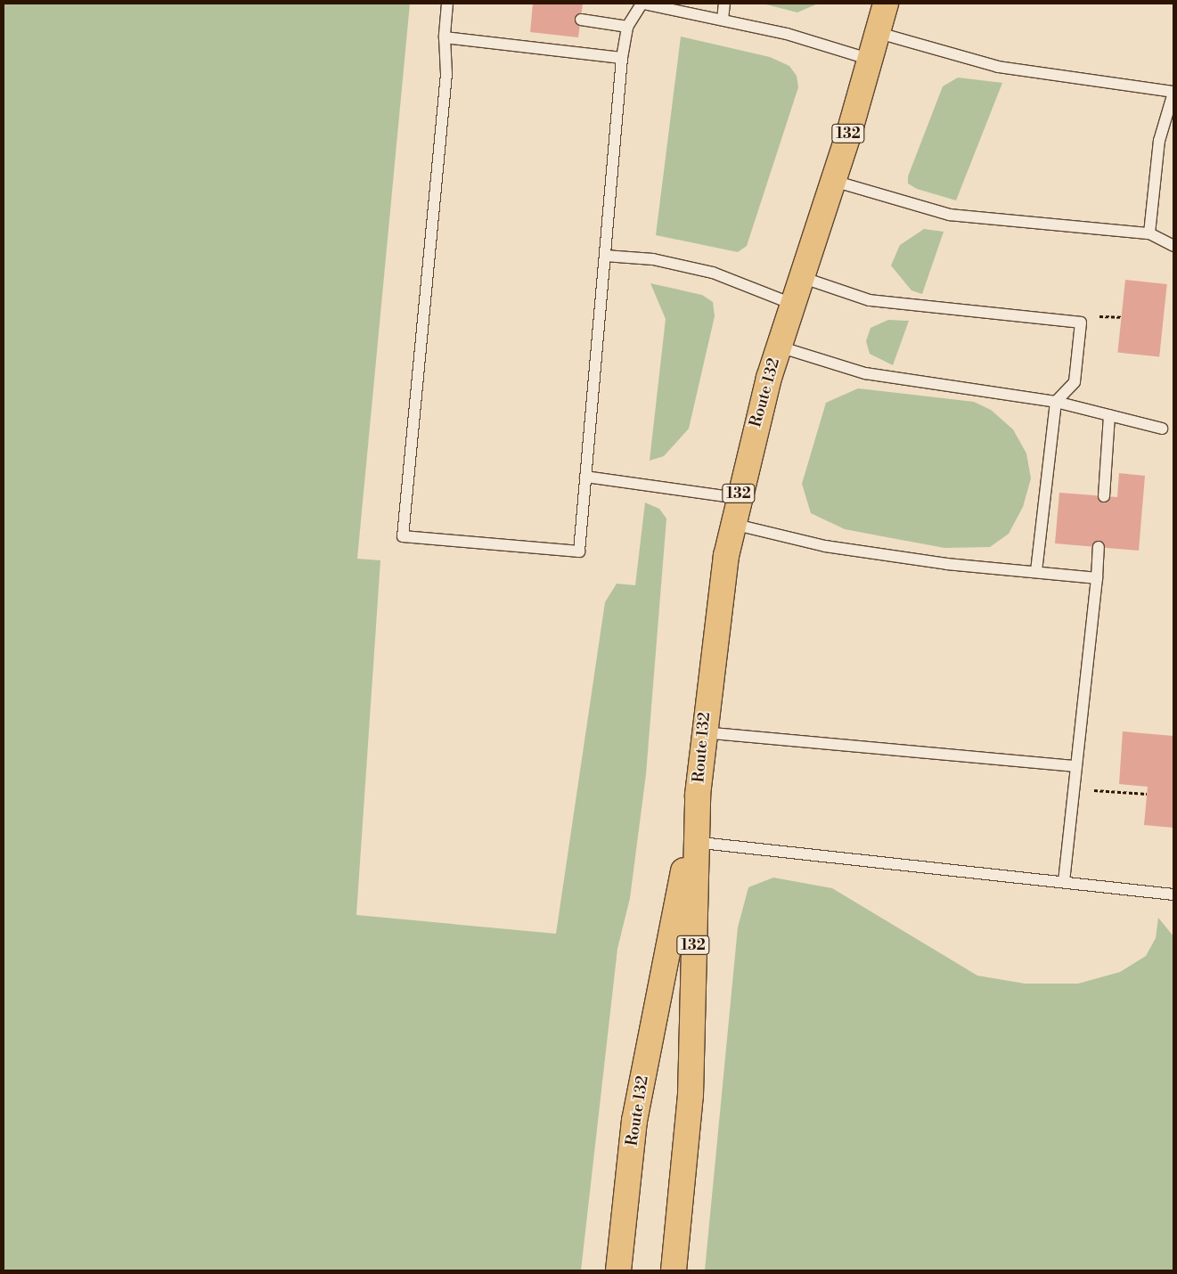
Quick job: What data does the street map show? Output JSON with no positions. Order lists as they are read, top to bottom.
{
  "streets": {
    "highway": ["132", "Route 132"]
  }
}
